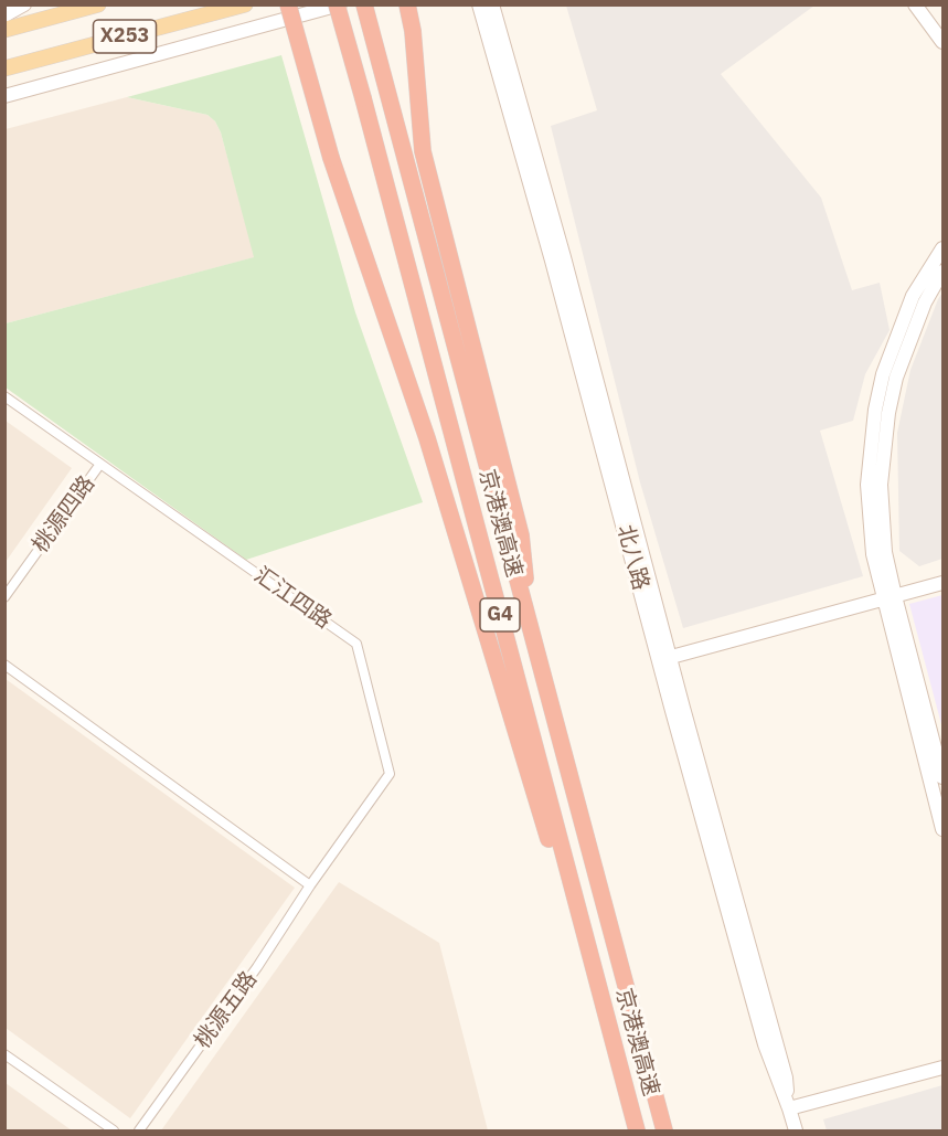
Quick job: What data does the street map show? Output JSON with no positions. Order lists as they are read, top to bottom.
{
  "streets": {
    "highway": ["京港澳高速", "G4"],
    "main road": ["X253"],
    "street": [
      "桃源四路",
      "北八路",
      "汇江四路",
      "桃源五路"
    ]
  },
  "crossings": [
    ["桃源四路", "汇江四路"],
    ["汇江四路", "桃源五路"]
  ]
}
